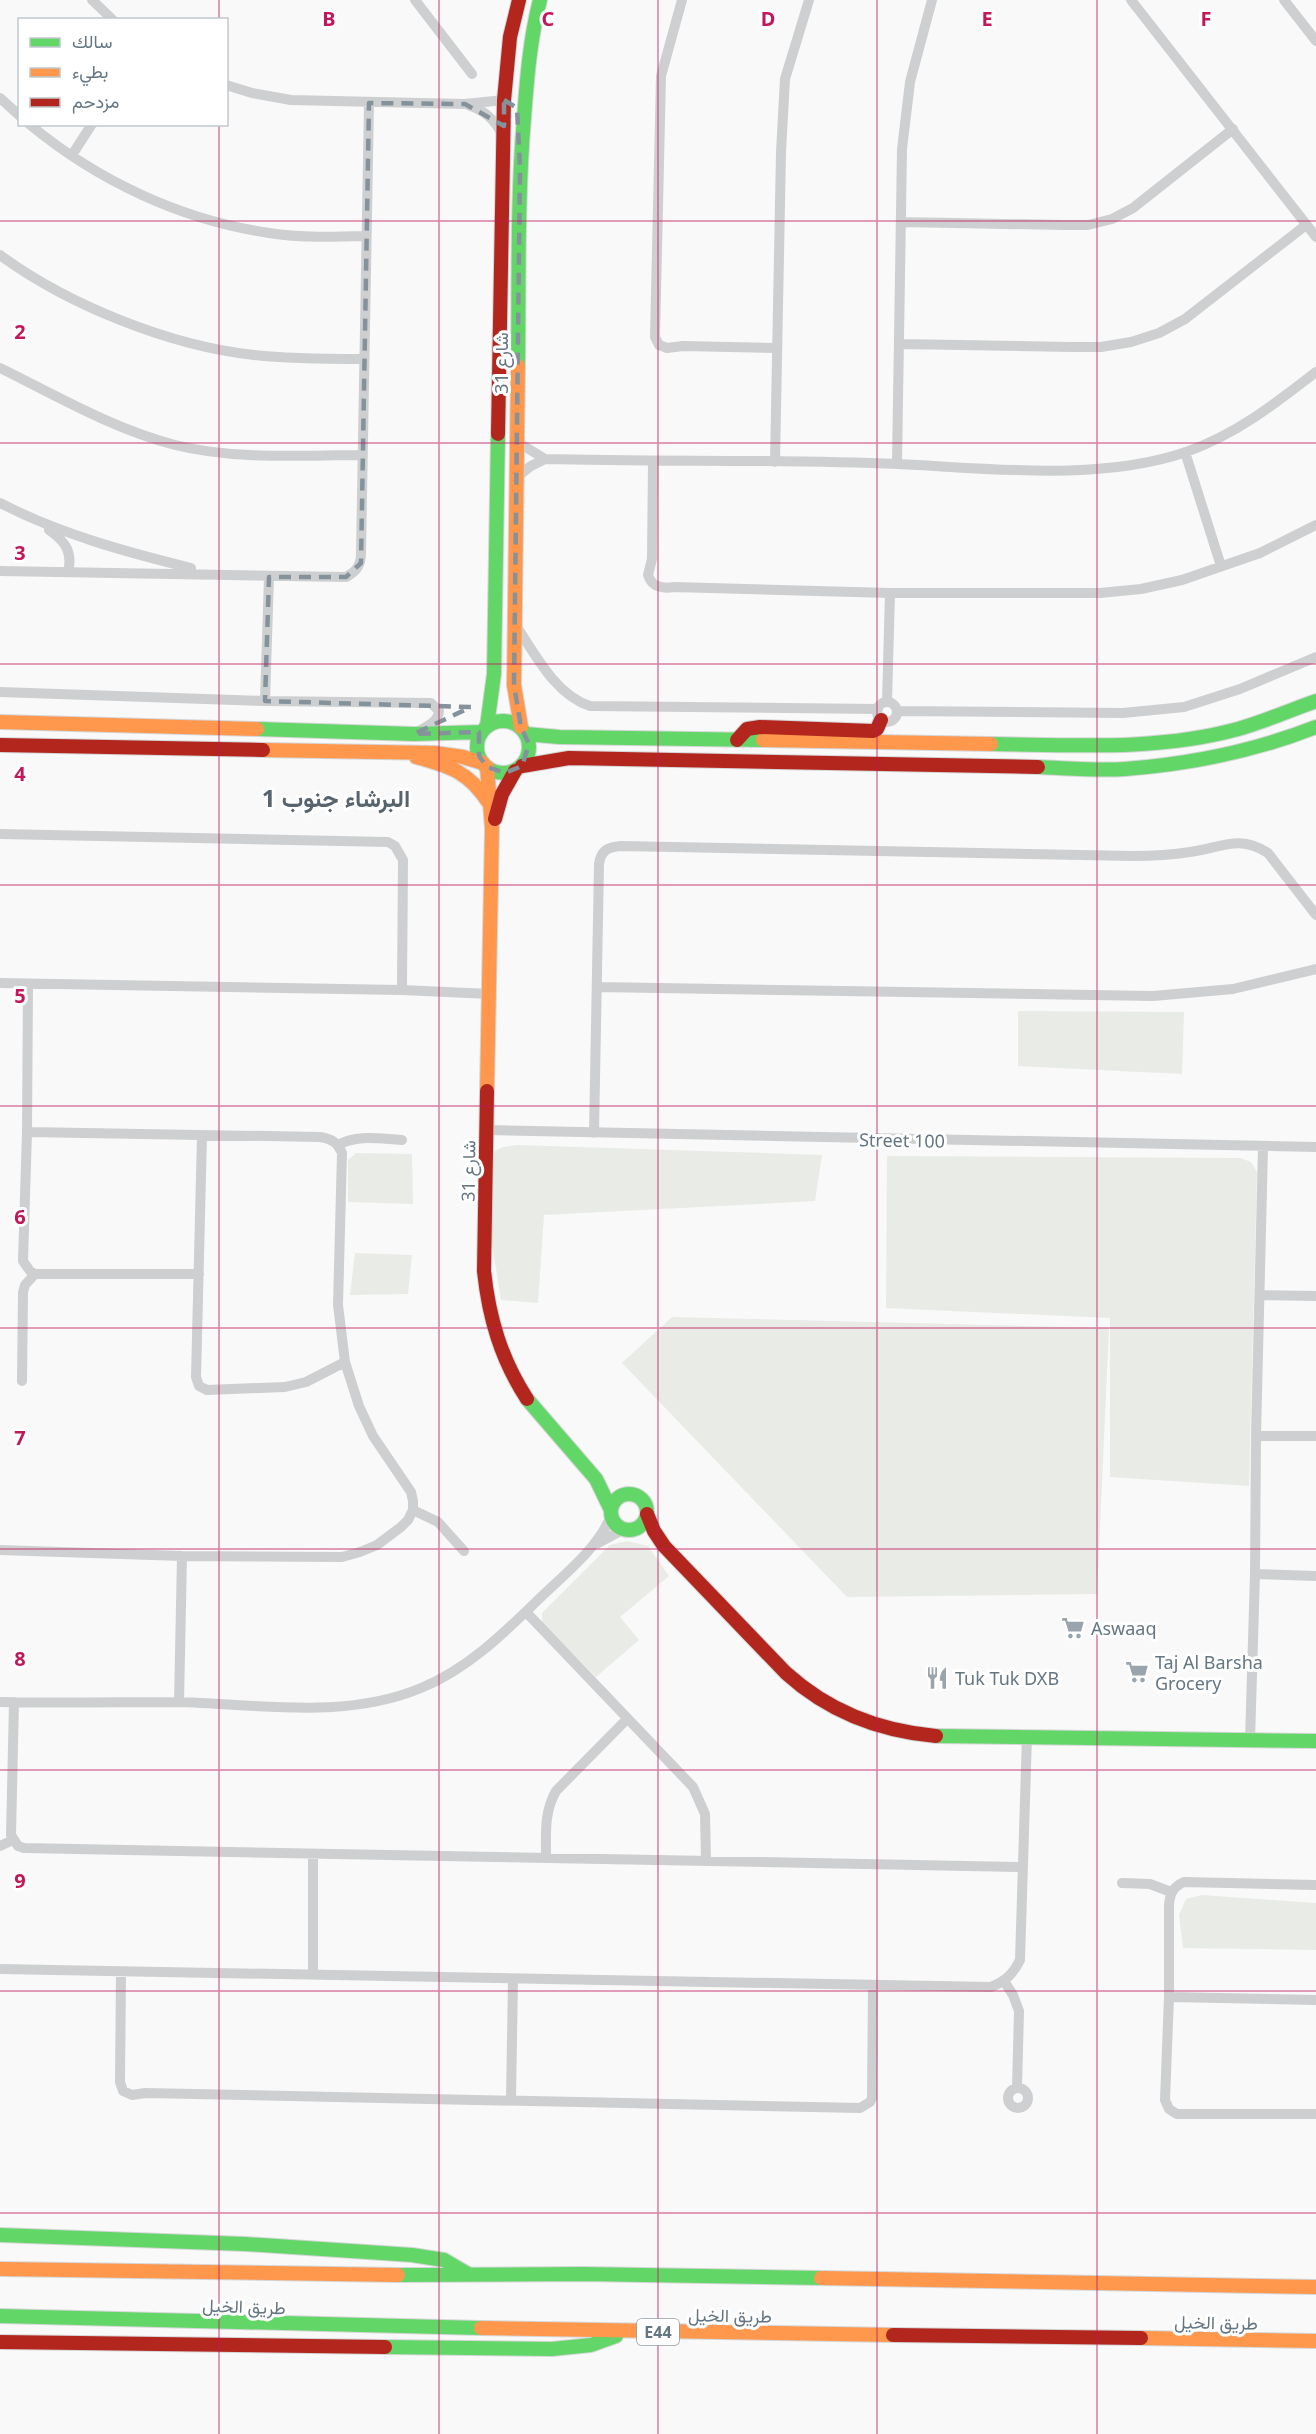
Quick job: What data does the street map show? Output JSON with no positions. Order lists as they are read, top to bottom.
{
  "streets": {
    "main road": ["شارع 31", "طريق الخيل", "E44"],
    "street": ["Street 100"]
  },
  "crossings": [
    ["شارع 31", "Street 100"]
  ],
  "districts": ["البرشاء جنوب 1"],
  "places": {
    "supermarket": ["Aswaaq", "Taj Al Barsha Grocery"],
    "restaurant": ["Tuk Tuk DXB"]
  },
  "legend": ["سالك", "بطيء", "مزدحم"],
  "grid": {
    "columns": [
      "B",
      "C",
      "D",
      "E",
      "F"
    ],
    "rows": [
      "2",
      "3",
      "4",
      "5",
      "6",
      "7",
      "8",
      "9"
    ]
  }
}
